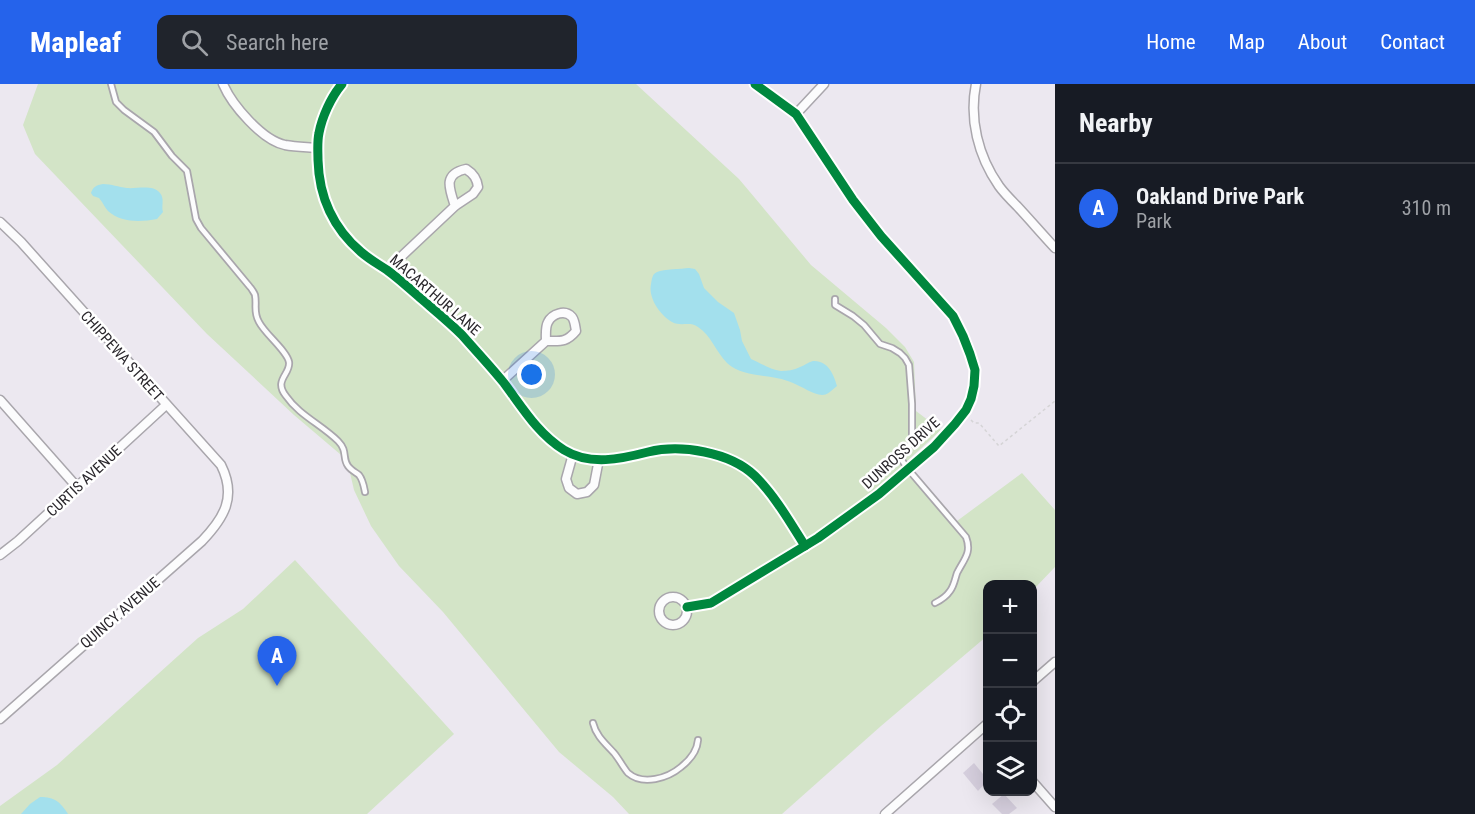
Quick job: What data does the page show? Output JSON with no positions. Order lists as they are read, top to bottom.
{
  "streets": {
    "street": [
      "MACARTHUR LANE",
      "CHIPPEWA STREET",
      "DUNROSS DRIVE",
      "CURTIS AVENUE",
      "QUINCY AVENUE"
    ]
  },
  "crossings": [
    ["MACARTHUR LANE", "DUNROSS DRIVE"],
    ["CHIPPEWA STREET", "CURTIS AVENUE"],
    ["CHIPPEWA STREET", "QUINCY AVENUE"]
  ],
  "page": {
    "header": "Mapleaf",
    "search": "Search here",
    "nav": [
      "Home",
      "Map",
      "About",
      "Contact"
    ],
    "heading": "Nearby",
    "list": [
      {
        "mark": "A",
        "name": "Oakland Drive Park",
        "note": "Park",
        "value": "310 m"
      }
    ],
    "map_buttons": ["+", "−"],
    "pins": "A"
  }
}
